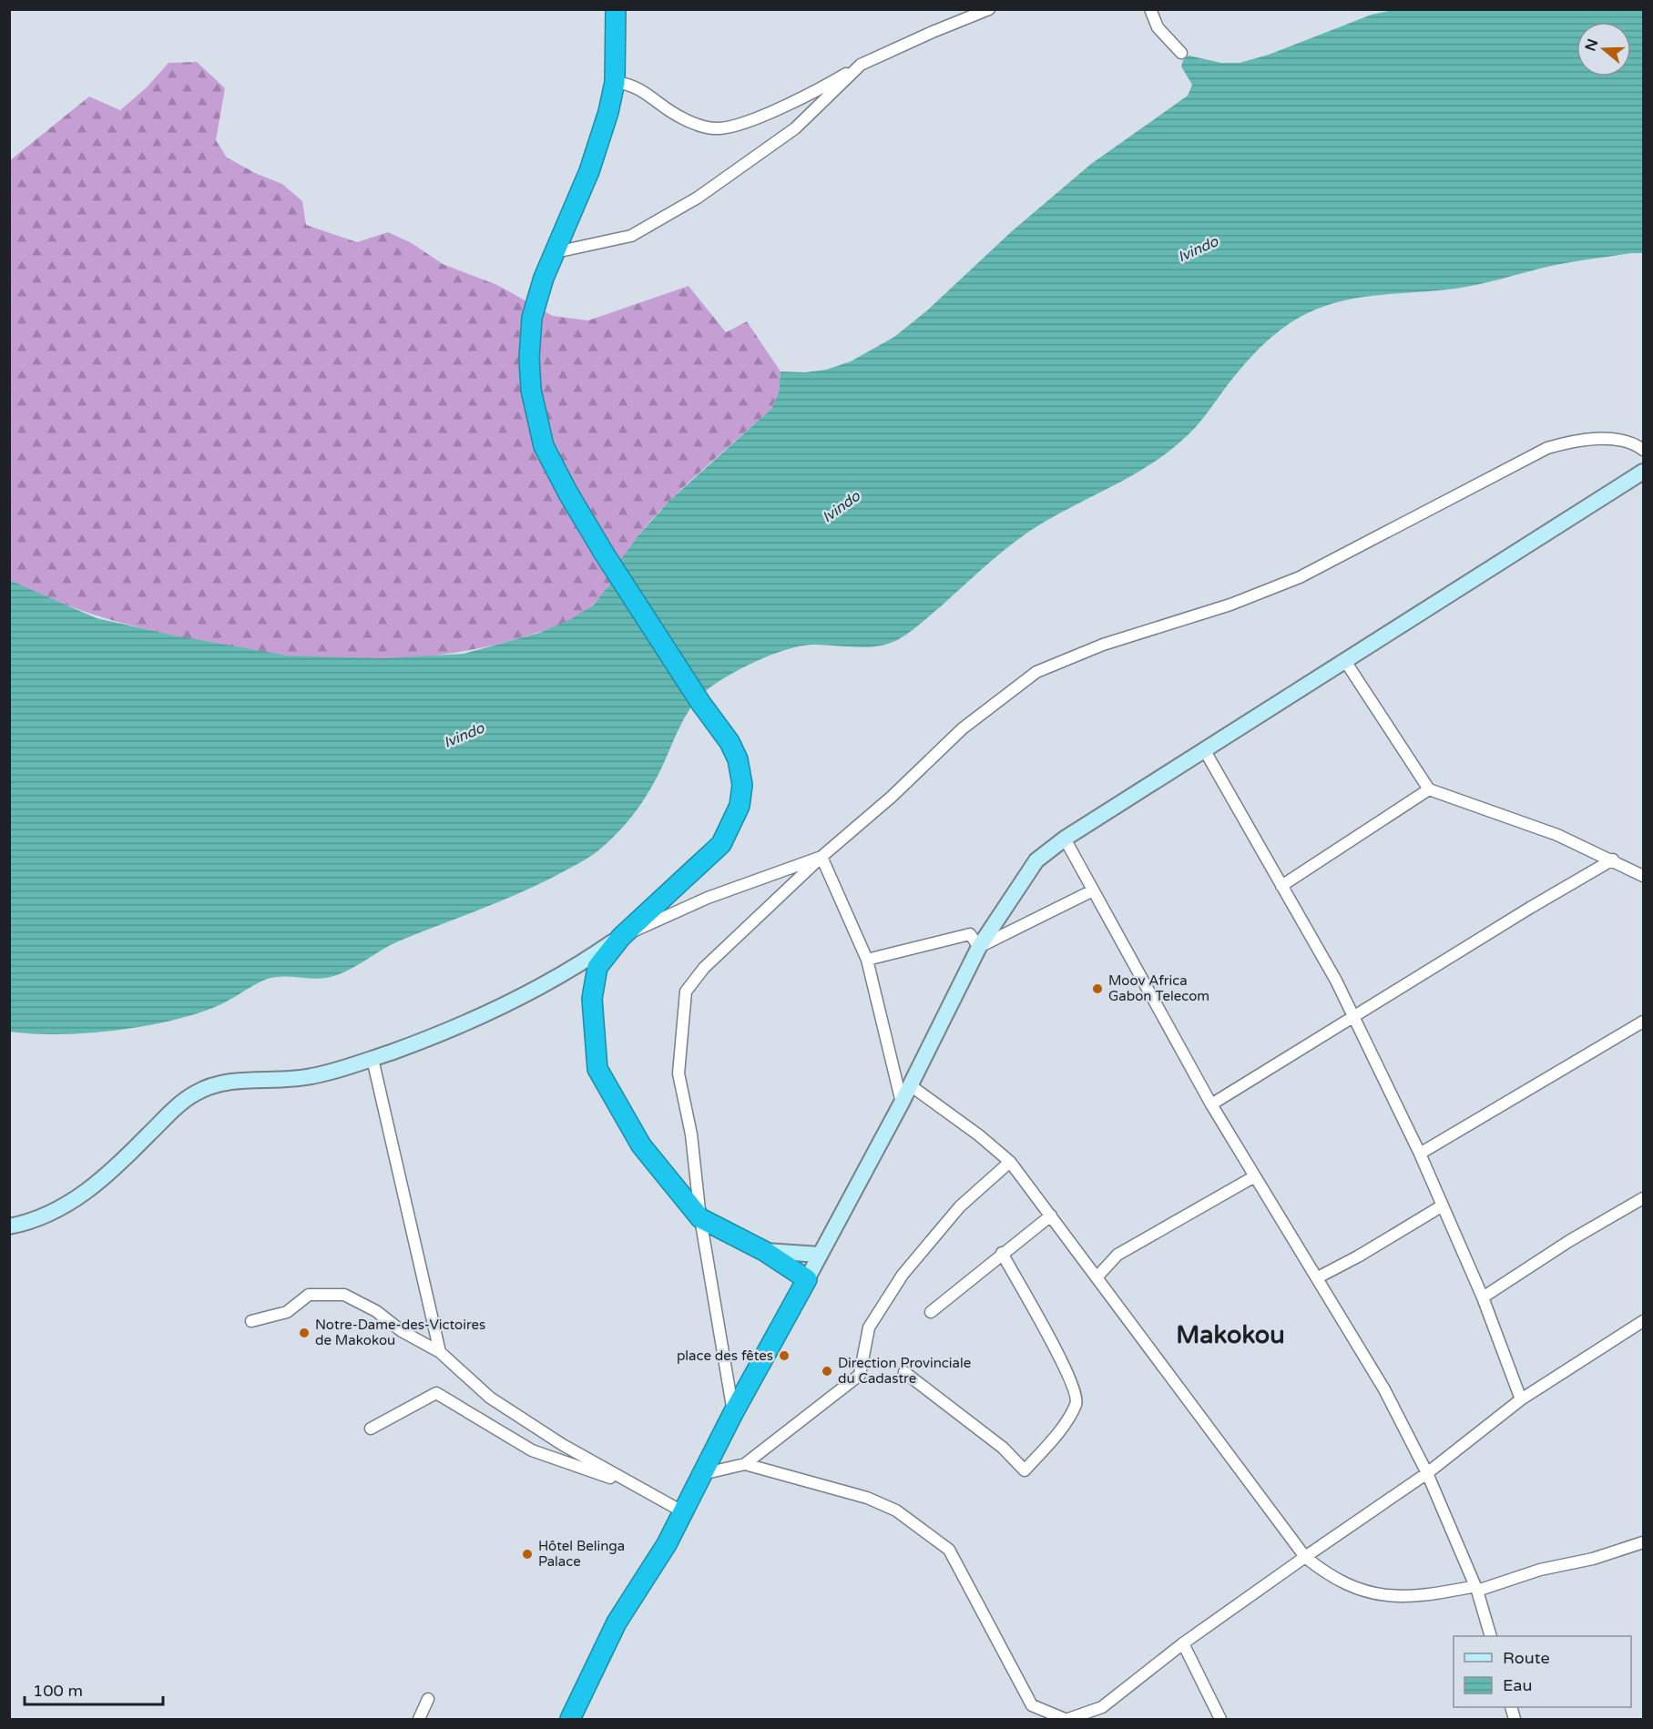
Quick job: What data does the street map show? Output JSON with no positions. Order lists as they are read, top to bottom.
{
  "districts": ["Makokou"],
  "water": ["Ivindo"],
  "places": [
    "Moov Africa Gabon Telecom",
    "Notre-Dame-des-Victoires de Makokou",
    "place des fêtes",
    "Direction Provinciale du Cadastre",
    "Hôtel Belinga Palace"
  ],
  "legend": ["Route", "Eau"],
  "scale_bar": "100 m",
  "north": "left"
}
